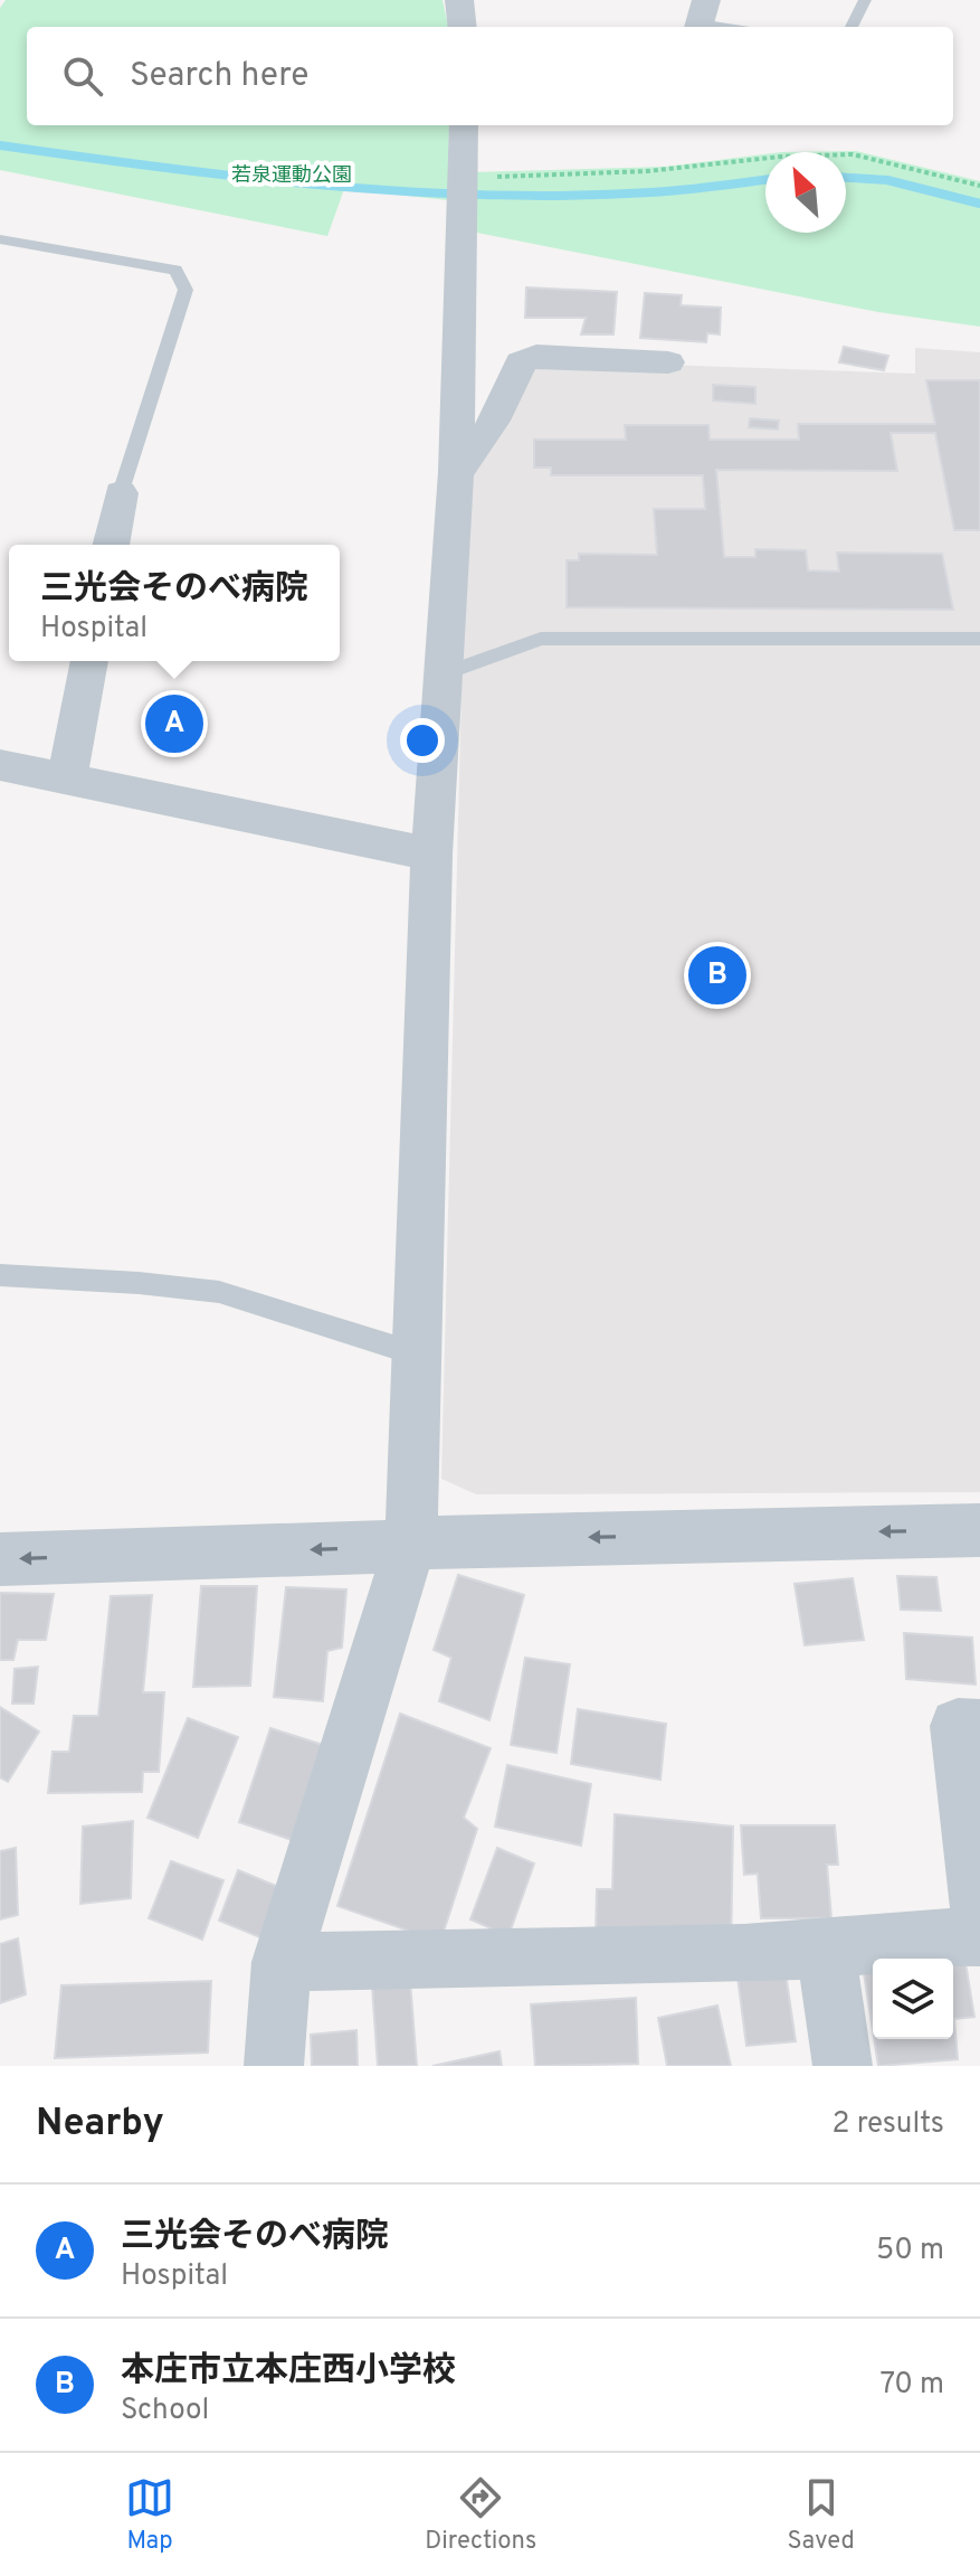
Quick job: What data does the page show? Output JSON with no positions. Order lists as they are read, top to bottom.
{
  "parks": ["若泉運動公園"],
  "north": "top left",
  "page": {
    "search": "Search here",
    "popup": ["三光会そのべ病院", "Hospital"],
    "pins": ["A", "B"],
    "heading": ["Nearby", "2 results"],
    "list": [
      {
        "mark": "A",
        "name": "三光会そのべ病院",
        "note": "Hospital",
        "value": "50 m"
      },
      {
        "mark": "B",
        "name": "本庄市立本庄西小学校",
        "note": "School",
        "value": "70 m"
      }
    ],
    "nav": ["Map", "Directions", "Saved"]
  }
}
